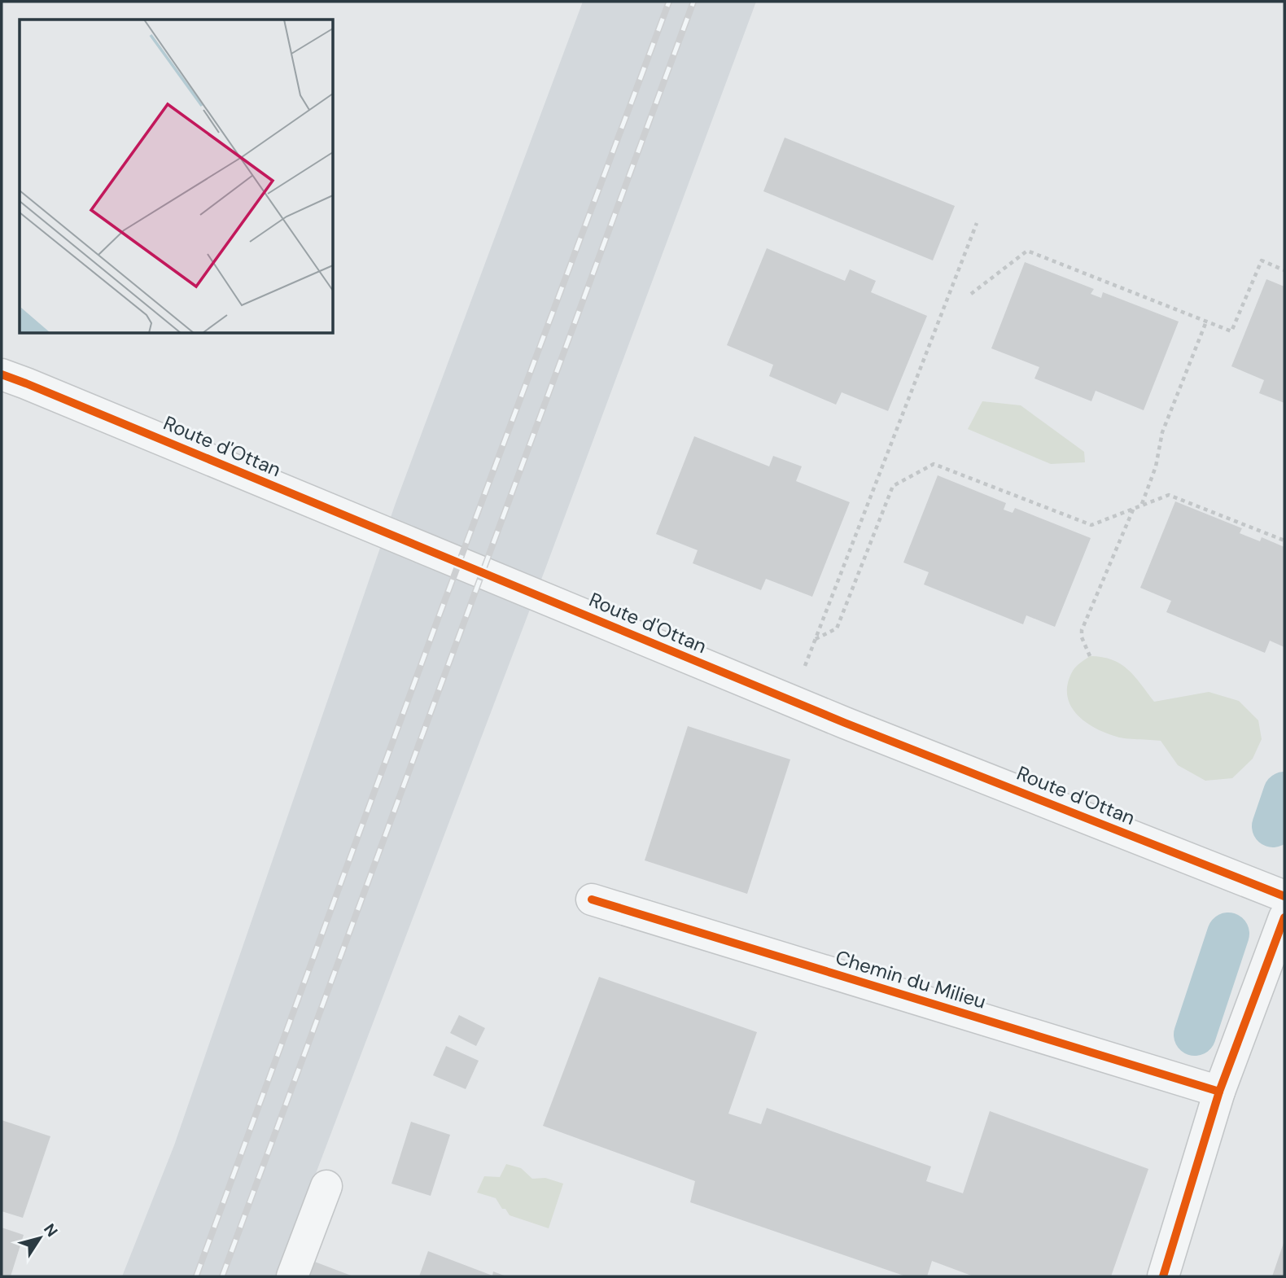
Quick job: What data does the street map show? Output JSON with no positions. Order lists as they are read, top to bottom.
{
  "streets": {
    "street": ["Route d'Ottan", "Chemin du Milieu"]
  },
  "north": "top right"
}
